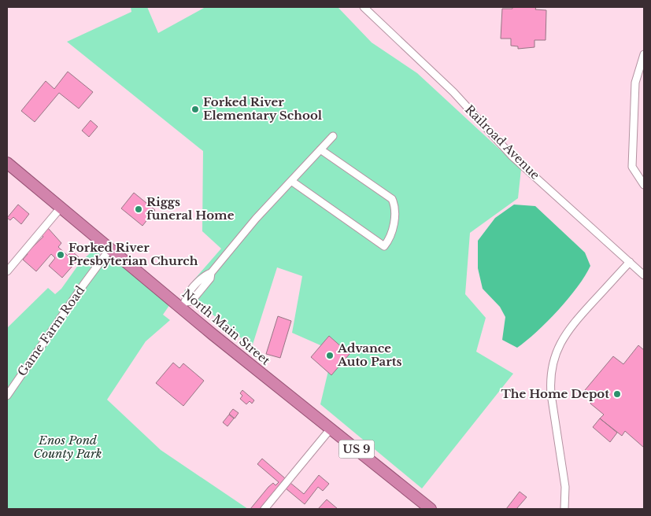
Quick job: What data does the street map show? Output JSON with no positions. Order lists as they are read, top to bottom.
{
  "streets": {
    "highway": ["North Main Street", "US 9"],
    "street": ["Railroad Avenue", "Game Farm Road"]
  },
  "crossings": [
    ["North Main Street", "Game Farm Road"]
  ],
  "parks": ["Enos Pond County Park"],
  "places": [
    "Forked River Elementary School",
    "Riggs funeral Home",
    "Forked River Presbyterian Church",
    "Advance Auto Parts",
    "The Home Depot"
  ]
}
